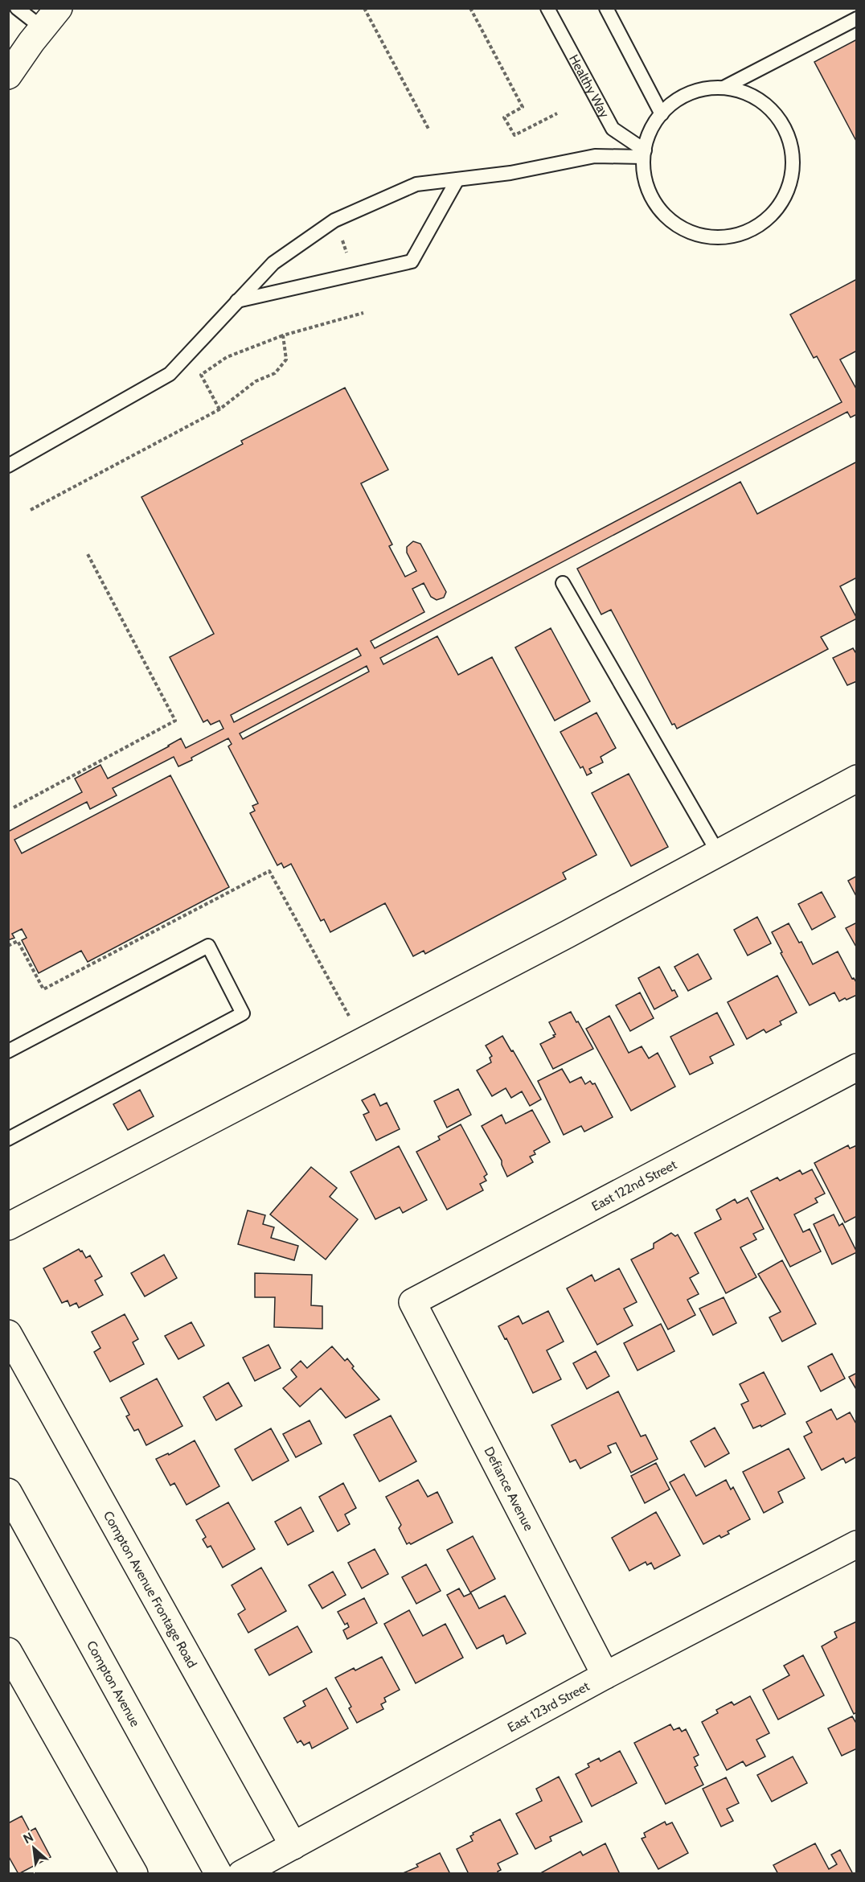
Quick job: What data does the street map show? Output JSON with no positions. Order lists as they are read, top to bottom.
{
  "streets": {
    "street": [
      "East 122nd Street",
      "Defiance Avenue",
      "Compton Avenue Frontage Road",
      "Compton Avenue",
      "East 123rd Street"
    ],
    "lane": ["Healthy Way"]
  },
  "crossings": [
    ["East 122nd Street", "Defiance Avenue"],
    ["Defiance Avenue", "East 123rd Street"],
    ["Compton Avenue Frontage Road", "East 123rd Street"]
  ],
  "north": "top left"
}
